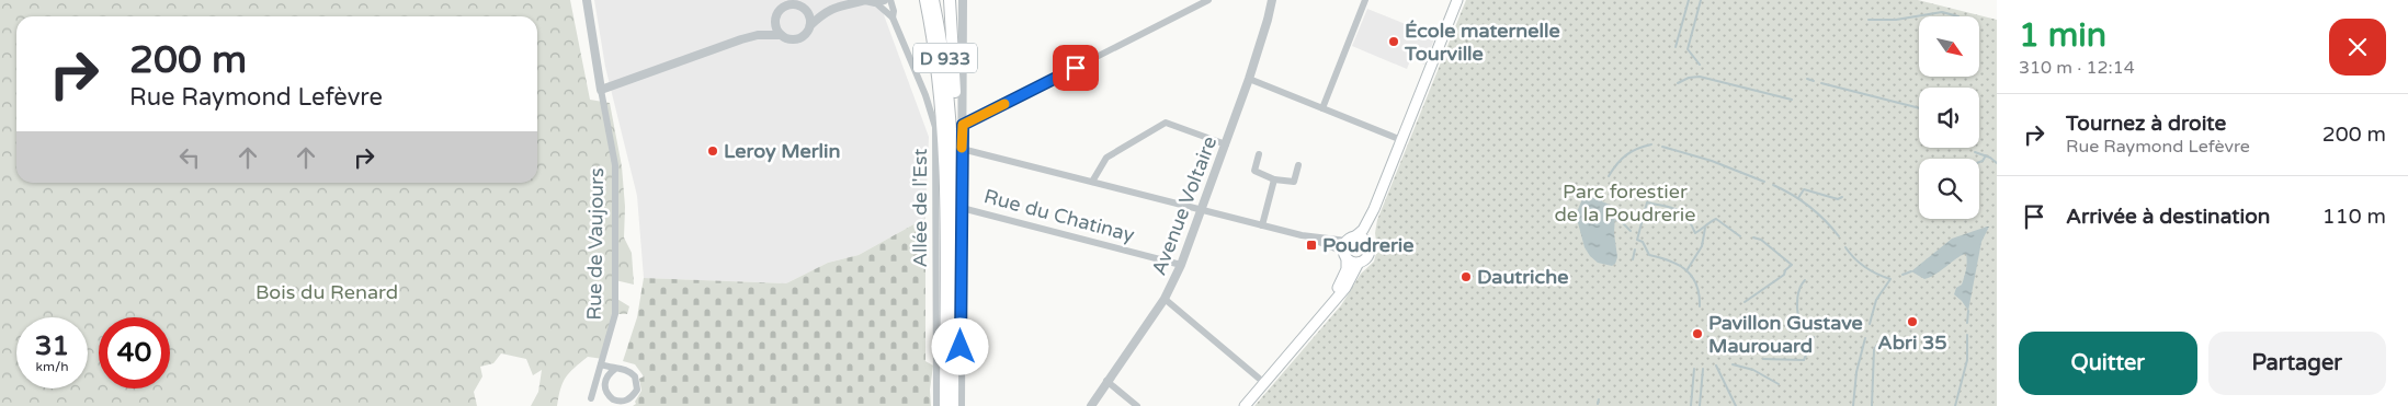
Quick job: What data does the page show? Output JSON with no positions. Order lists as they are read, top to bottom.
{
  "streets": {
    "highway": ["D 933"],
    "street": [
      "Avenue Voltaire",
      "Allée de l'Est",
      "Rue du Chatinay",
      "Rue de Vaujours"
    ]
  },
  "crossings": [
    ["Avenue Voltaire", "Rue du Chatinay"]
  ],
  "parks": ["Parc forestier de la Poudrerie", "Bois du Renard"],
  "places": {
    "other": [
      "École maternelle Tourville",
      "Leroy Merlin",
      "Dautriche",
      "Abri 35",
      "Pavillon Gustave Maurouard"
    ],
    "transit": ["Poudrerie"]
  },
  "north": "bottom right",
  "page": {
    "heading": ["1 min", "310 m · 12:14"],
    "turn": ["200 m", "Rue Raymond Lefèvre"],
    "list": [
      {
        "name": "Tournez à droite",
        "note": "Rue Raymond Lefèvre",
        "value": "200 m"
      },
      {
        "name": "Arrivée à destination",
        "value": "110 m"
      }
    ],
    "speed": "31 km/h",
    "limit": "40",
    "buttons": ["Quitter", "Partager"]
  }
}
